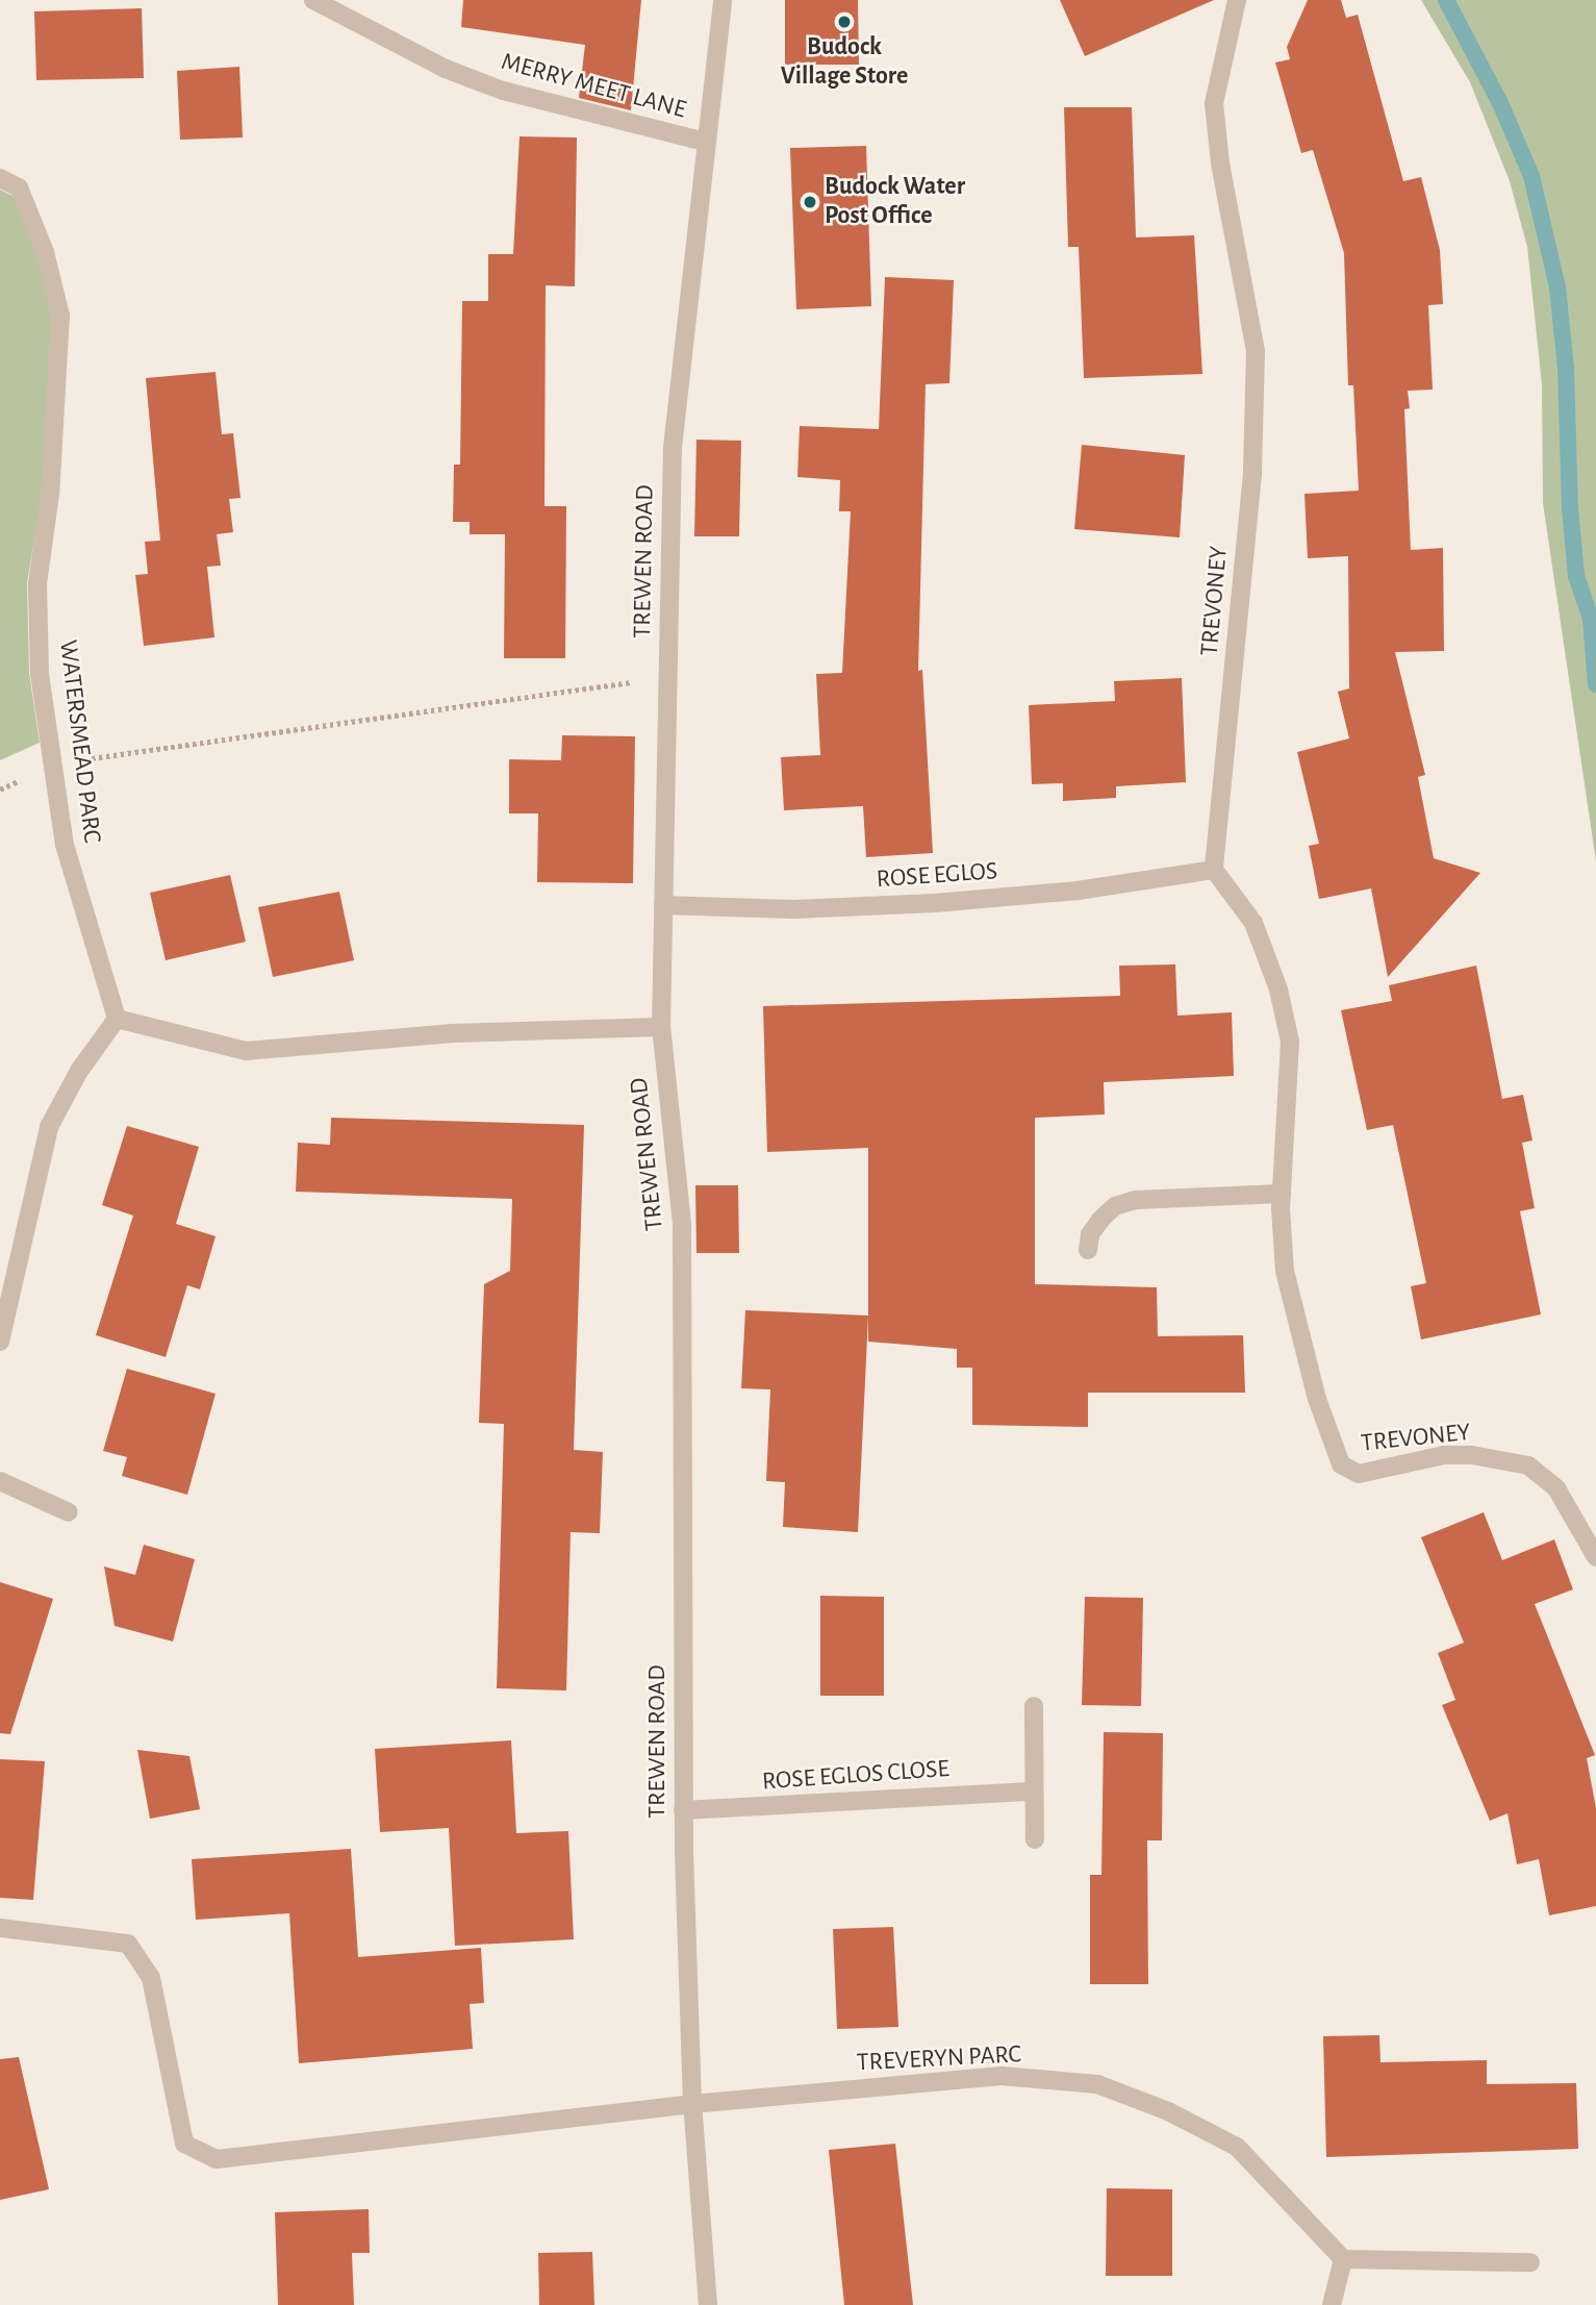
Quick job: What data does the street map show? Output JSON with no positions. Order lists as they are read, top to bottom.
{
  "streets": {
    "street": [
      "MERRY MEET LANE",
      "TREWEN ROAD",
      "TREVONEY",
      "WATERSMEAD PARC",
      "ROSE EGLOS",
      "ROSE EGLOS CLOSE",
      "TREVERYN PARC"
    ]
  },
  "crossings": [
    ["MERRY MEET LANE", "TREWEN ROAD"],
    ["TREWEN ROAD", "ROSE EGLOS"],
    ["TREWEN ROAD", "ROSE EGLOS CLOSE"],
    ["TREWEN ROAD", "TREVERYN PARC"],
    ["TREVONEY", "ROSE EGLOS"]
  ],
  "places": ["Budock Village Store", "Budock Water Post Office"]
}
